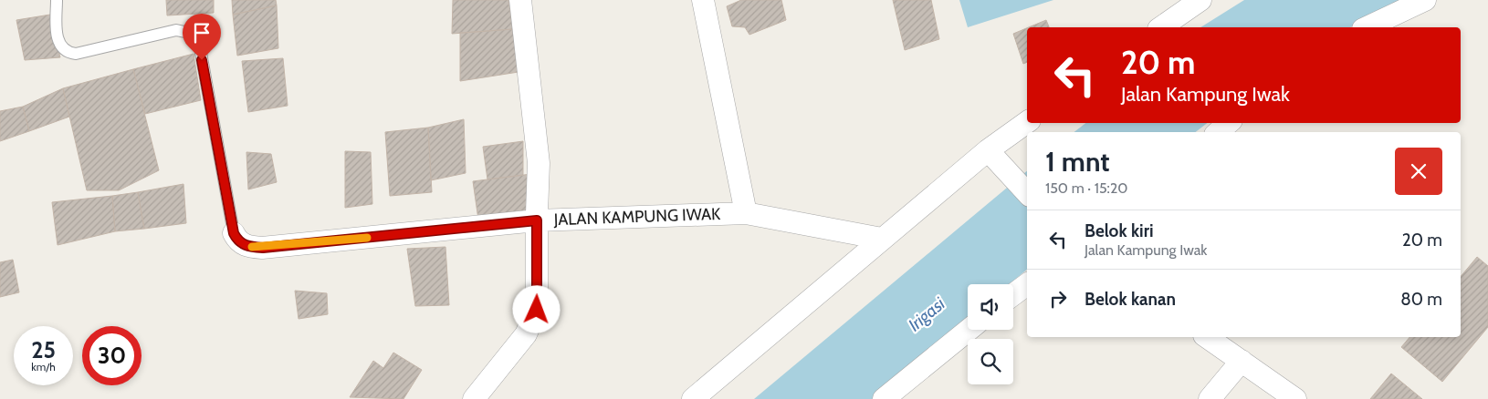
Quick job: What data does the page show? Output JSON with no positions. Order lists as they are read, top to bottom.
{
  "streets": {
    "street": ["JALAN KAMPUNG IWAK"]
  },
  "water": ["Irigasi"],
  "page": {
    "turn": ["20 m", "Jalan Kampung Iwak"],
    "heading": ["1 mnt", "150 m · 15:20"],
    "list": [
      {
        "name": "Belok kiri",
        "note": "Jalan Kampung Iwak",
        "value": "20 m"
      },
      {
        "name": "Belok kanan",
        "value": "80 m"
      }
    ],
    "speed": "25 km/h",
    "limit": "30"
  }
}
